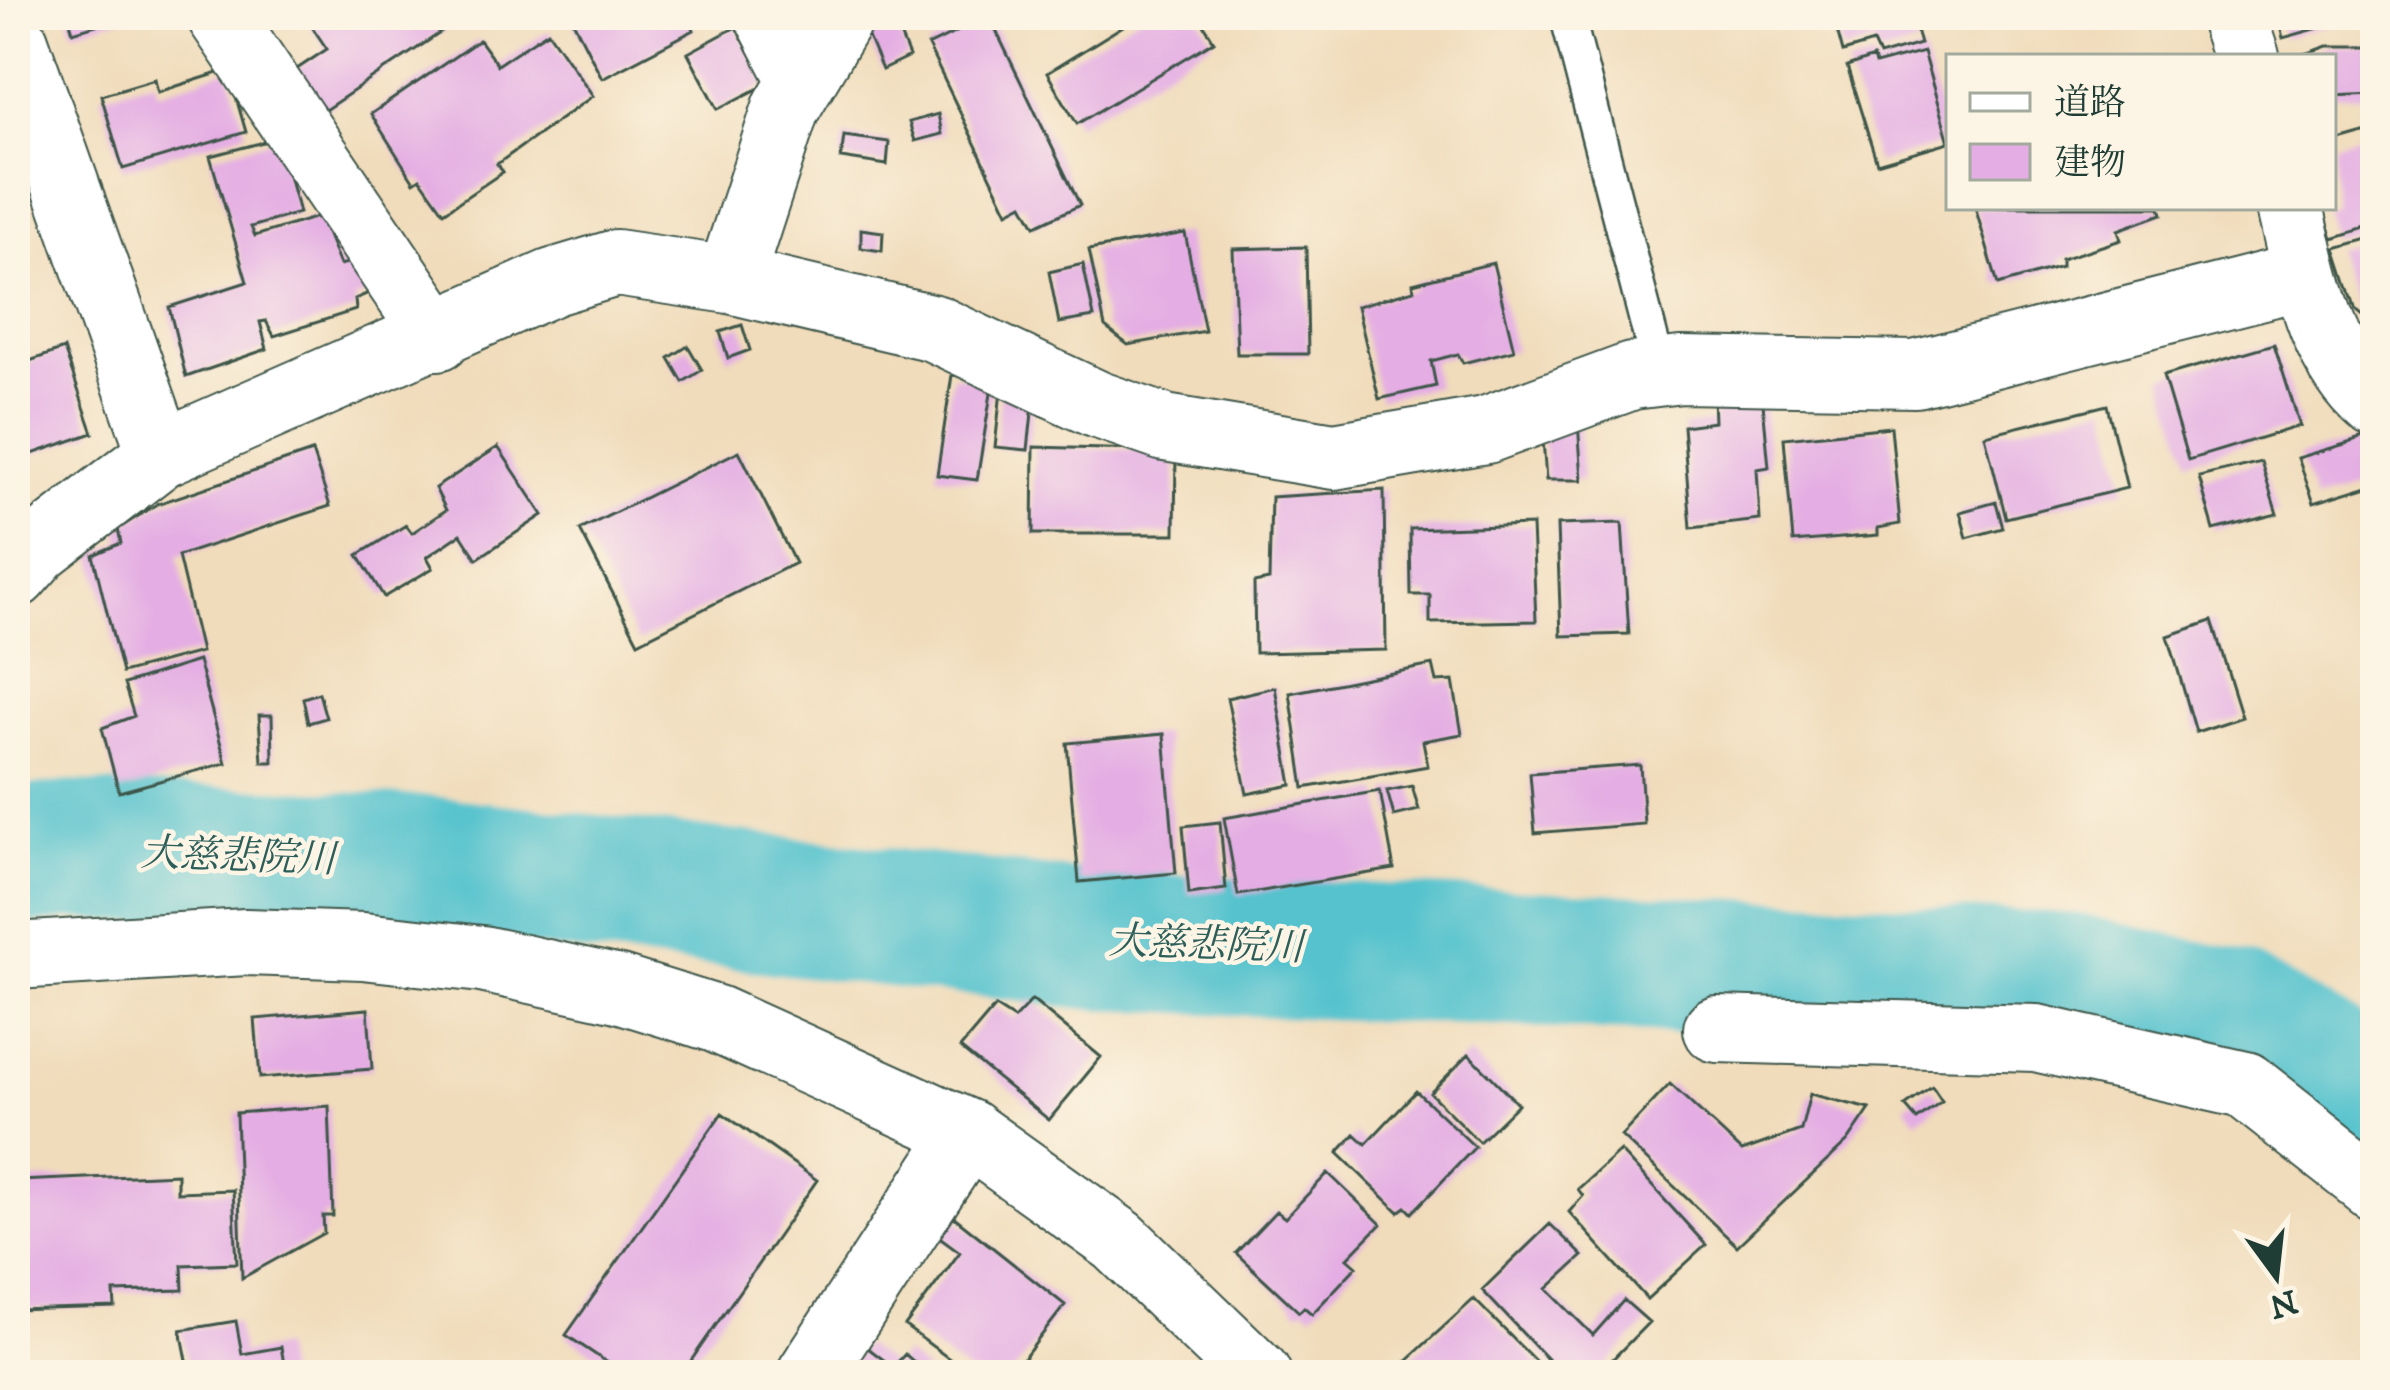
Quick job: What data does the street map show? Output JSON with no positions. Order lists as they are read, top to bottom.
{
  "water": ["大慈悲院川"],
  "legend": ["道路", "建物"],
  "north": "bottom"
}
